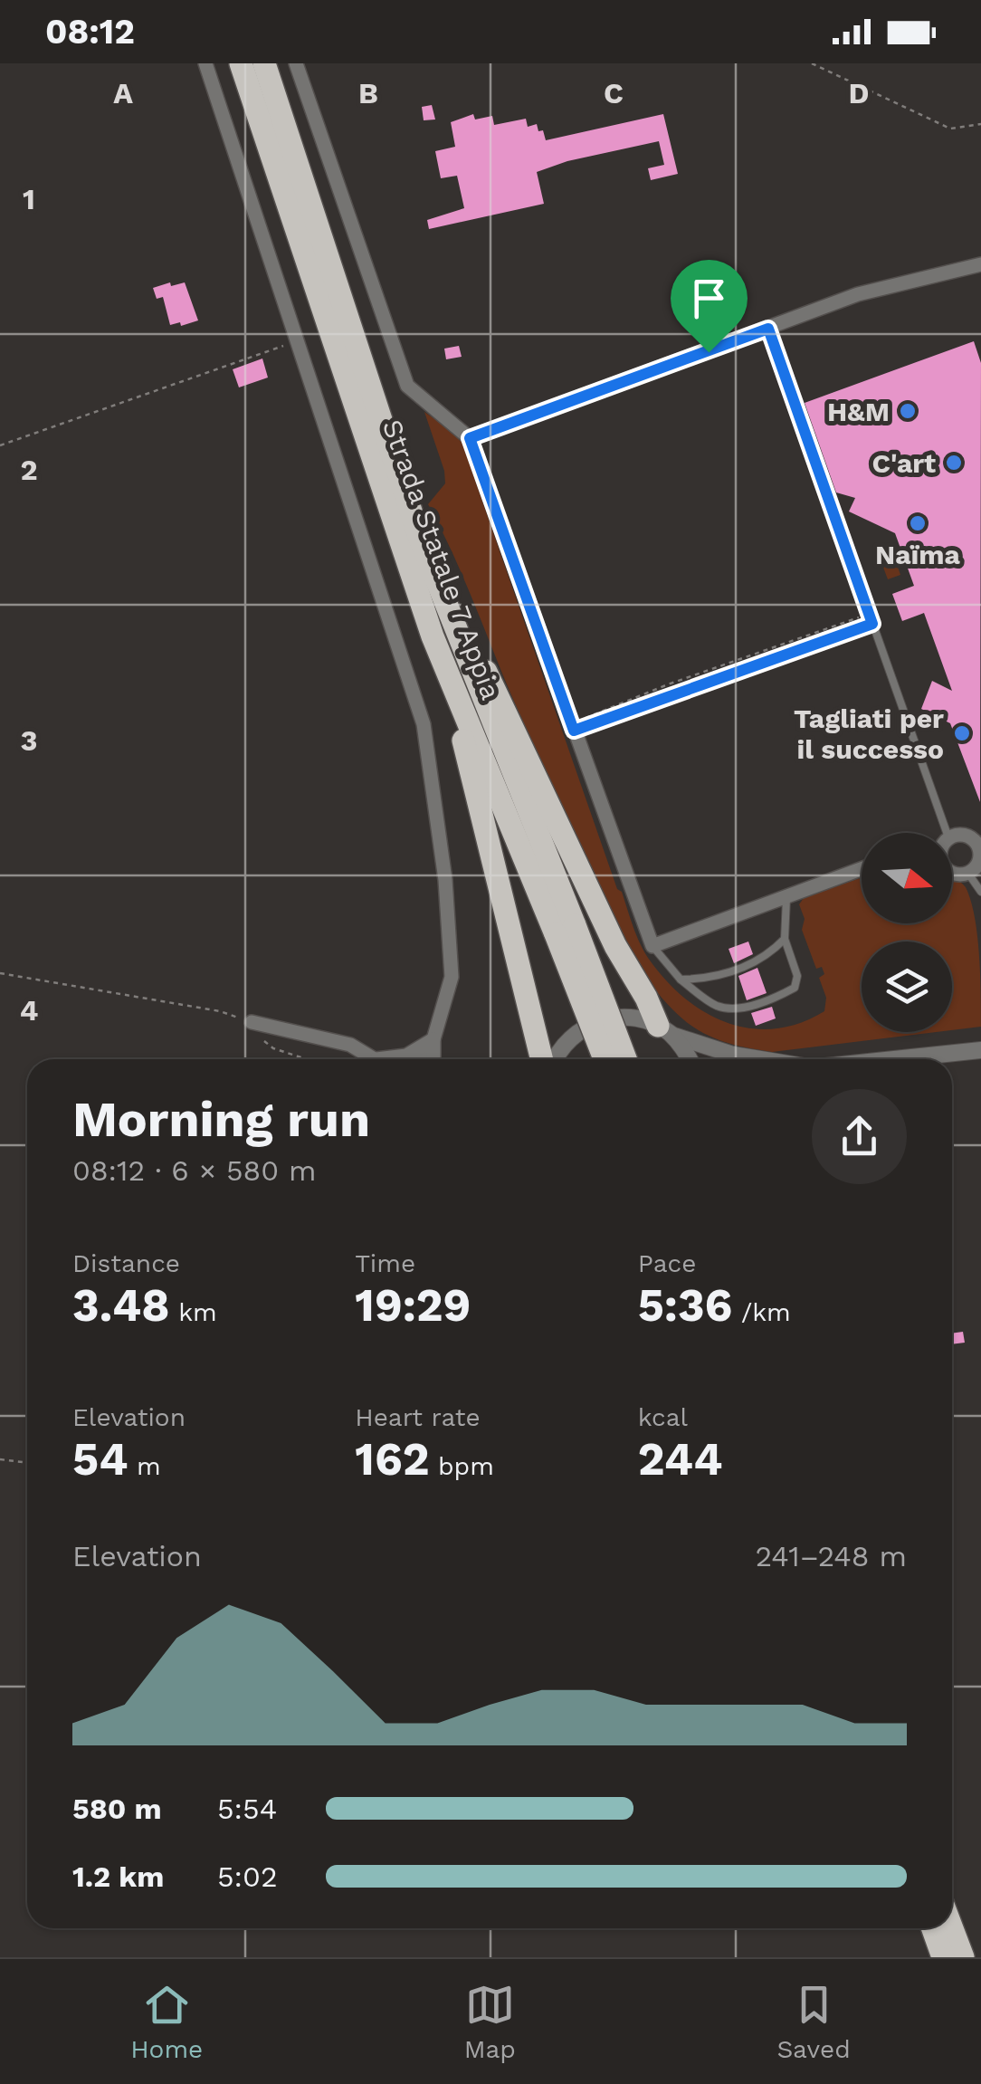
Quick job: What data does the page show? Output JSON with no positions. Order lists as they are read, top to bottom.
{
  "streets": {
    "highway": ["Strada Statale 7 Appia"]
  },
  "places": [
    "H&M",
    "C'art",
    "Naïma",
    "Tagliati per il successo"
  ],
  "north": "right",
  "page": {
    "status": "08:12",
    "heading": ["Morning run", "08:12 · 6 × 580 m"],
    "stats": [
      ["Distance", "3.48 km"],
      ["Time", "19:29"],
      ["Pace", "5:36 /km"],
      ["Elevation", "54 m"],
      ["Heart rate", "162 bpm"],
      ["kcal", "244"]
    ],
    "chart": ["Elevation", "241–248 m"],
    "list": [
      {
        "name": "580 m",
        "note": "5:54"
      },
      {
        "name": "1.2 km",
        "note": "5:02"
      }
    ],
    "tabs": ["Home", "Map", "Saved"]
  },
  "grid": {
    "columns": [
      "A",
      "B",
      "C",
      "D"
    ],
    "rows": [
      "1",
      "2",
      "3",
      "4"
    ]
  }
}
